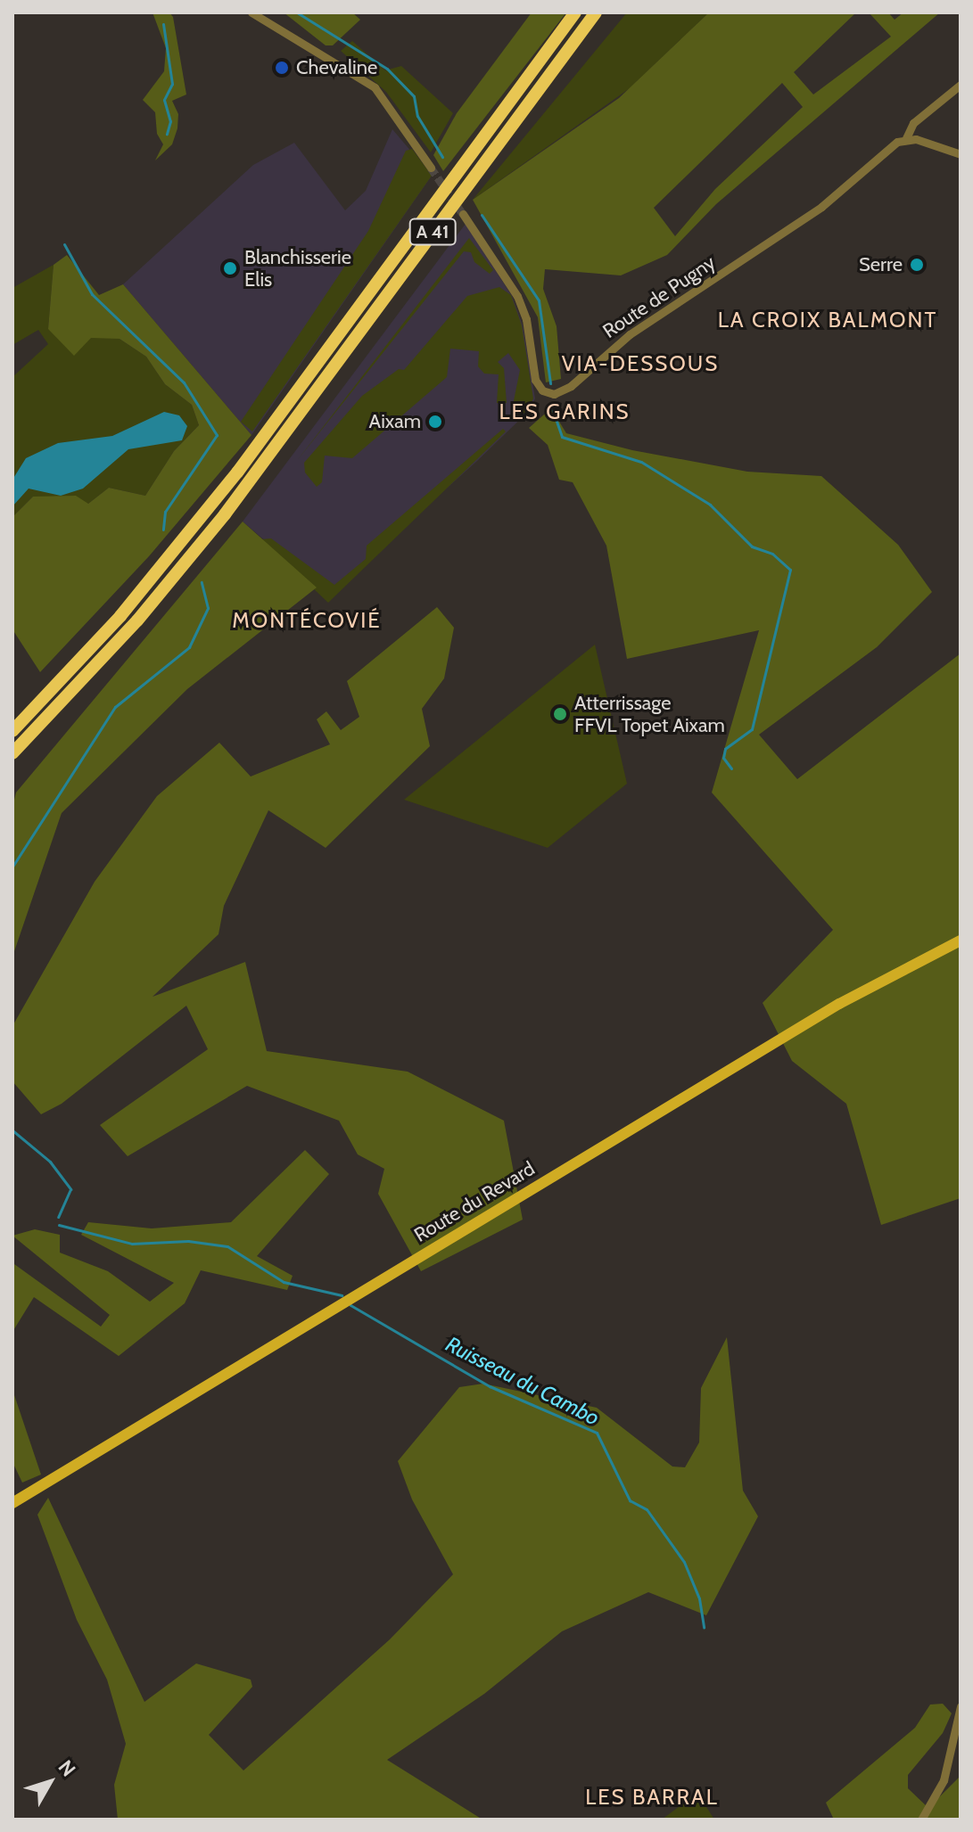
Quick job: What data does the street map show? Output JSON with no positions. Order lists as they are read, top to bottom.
{
  "streets": {
    "highway": ["A 41"],
    "main road": ["Route du Revard"],
    "street": ["Route de Pugny"]
  },
  "districts": [
    "LA CROIX BALMONT",
    "VIA-DESSOUS",
    "LES GARINS",
    "MONTÉCOVIÉ",
    "LES BARRAL"
  ],
  "water": ["Ruisseau du Cambo"],
  "places": [
    "Chevaline",
    "Serre",
    "Blanchisserie Elis",
    "Aixam",
    "Atterrissage FFVL Topet Aixam"
  ],
  "north": "top right"
}
